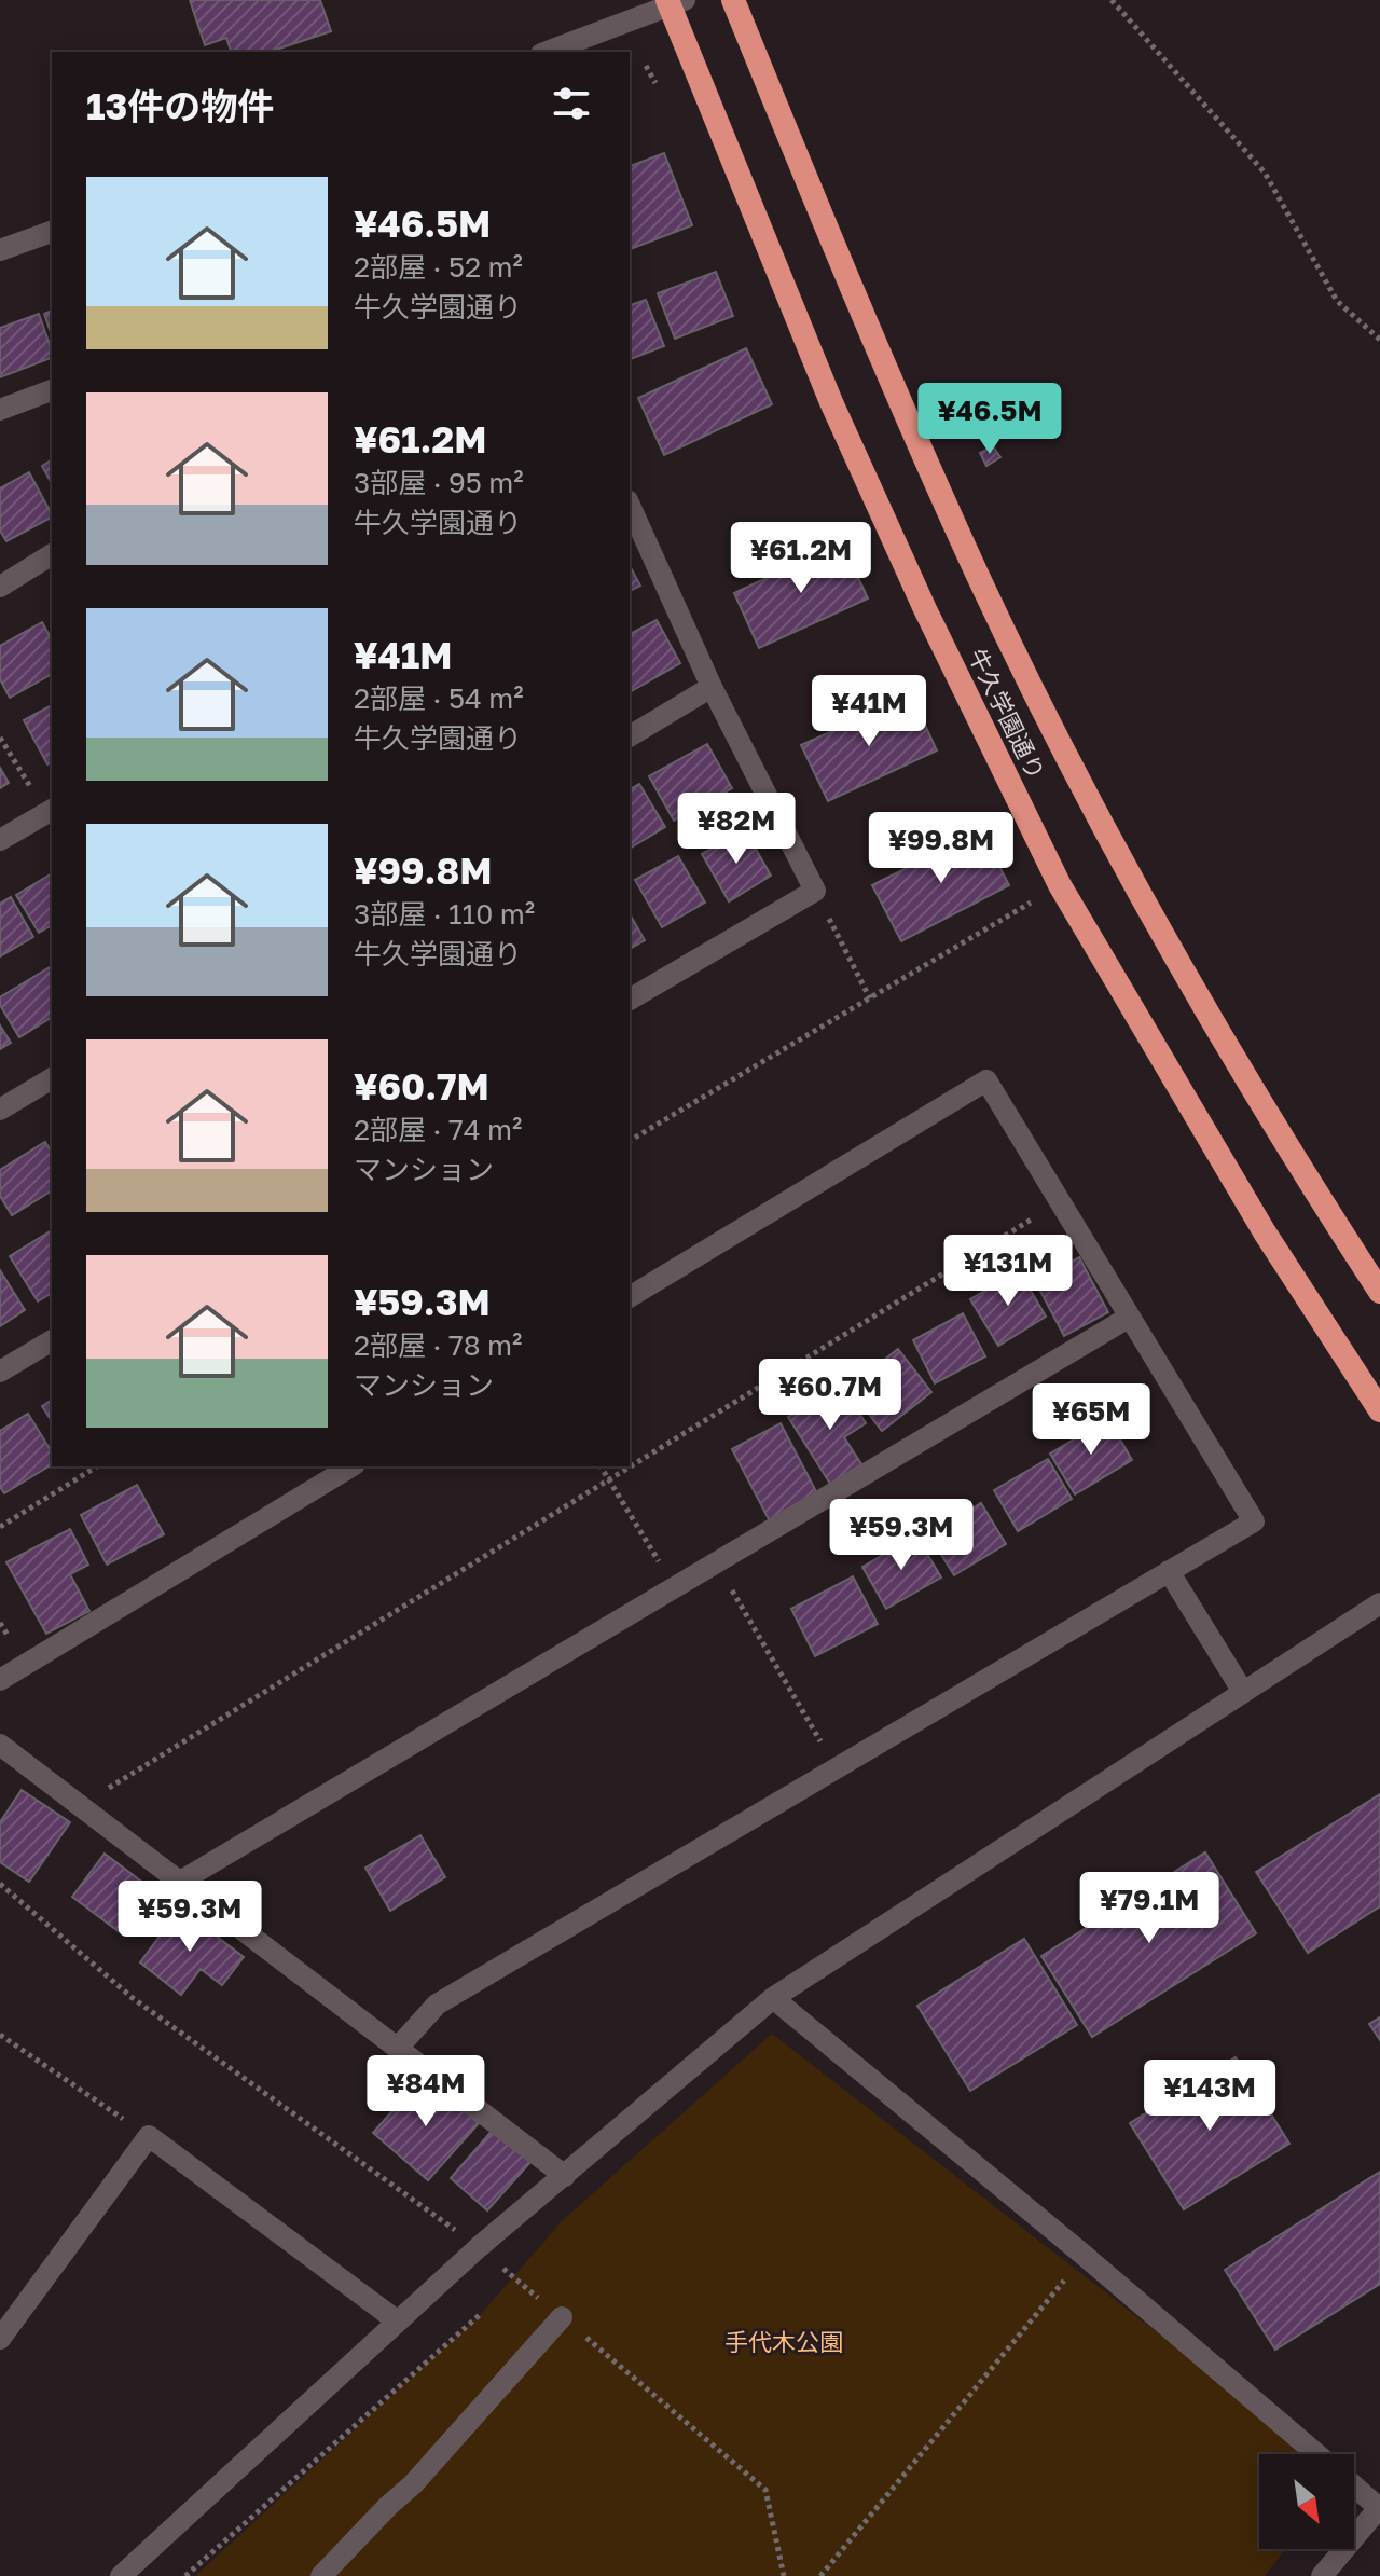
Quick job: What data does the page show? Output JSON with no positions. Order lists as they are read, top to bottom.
{
  "streets": {
    "highway": ["牛久学園通り"]
  },
  "parks": ["手代木公園"],
  "north": "bottom right",
  "page": {
    "heading": "13件の物件",
    "list": [
      {
        "name": "¥46.5M",
        "note": "2部屋 · 52 m² · 牛久学園通り"
      },
      {
        "name": "¥61.2M",
        "note": "3部屋 · 95 m² · 牛久学園通り"
      },
      {
        "name": "¥41M",
        "note": "2部屋 · 54 m² · 牛久学園通り"
      },
      {
        "name": "¥99.8M",
        "note": "3部屋 · 110 m² · 牛久学園通り"
      },
      {
        "name": "¥60.7M",
        "note": "2部屋 · 74 m² · マンション"
      },
      {
        "name": "¥59.3M",
        "note": "2部屋 · 78 m² · マンション"
      }
    ],
    "price": [
      "¥46.5M",
      "¥61.2M",
      "¥41M",
      "¥82M",
      "¥99.8M",
      "¥131M",
      "¥60.7M",
      "¥65M",
      "¥59.3M",
      "¥79.1M",
      "¥59.3M",
      "¥84M",
      "¥143M"
    ]
  }
}
